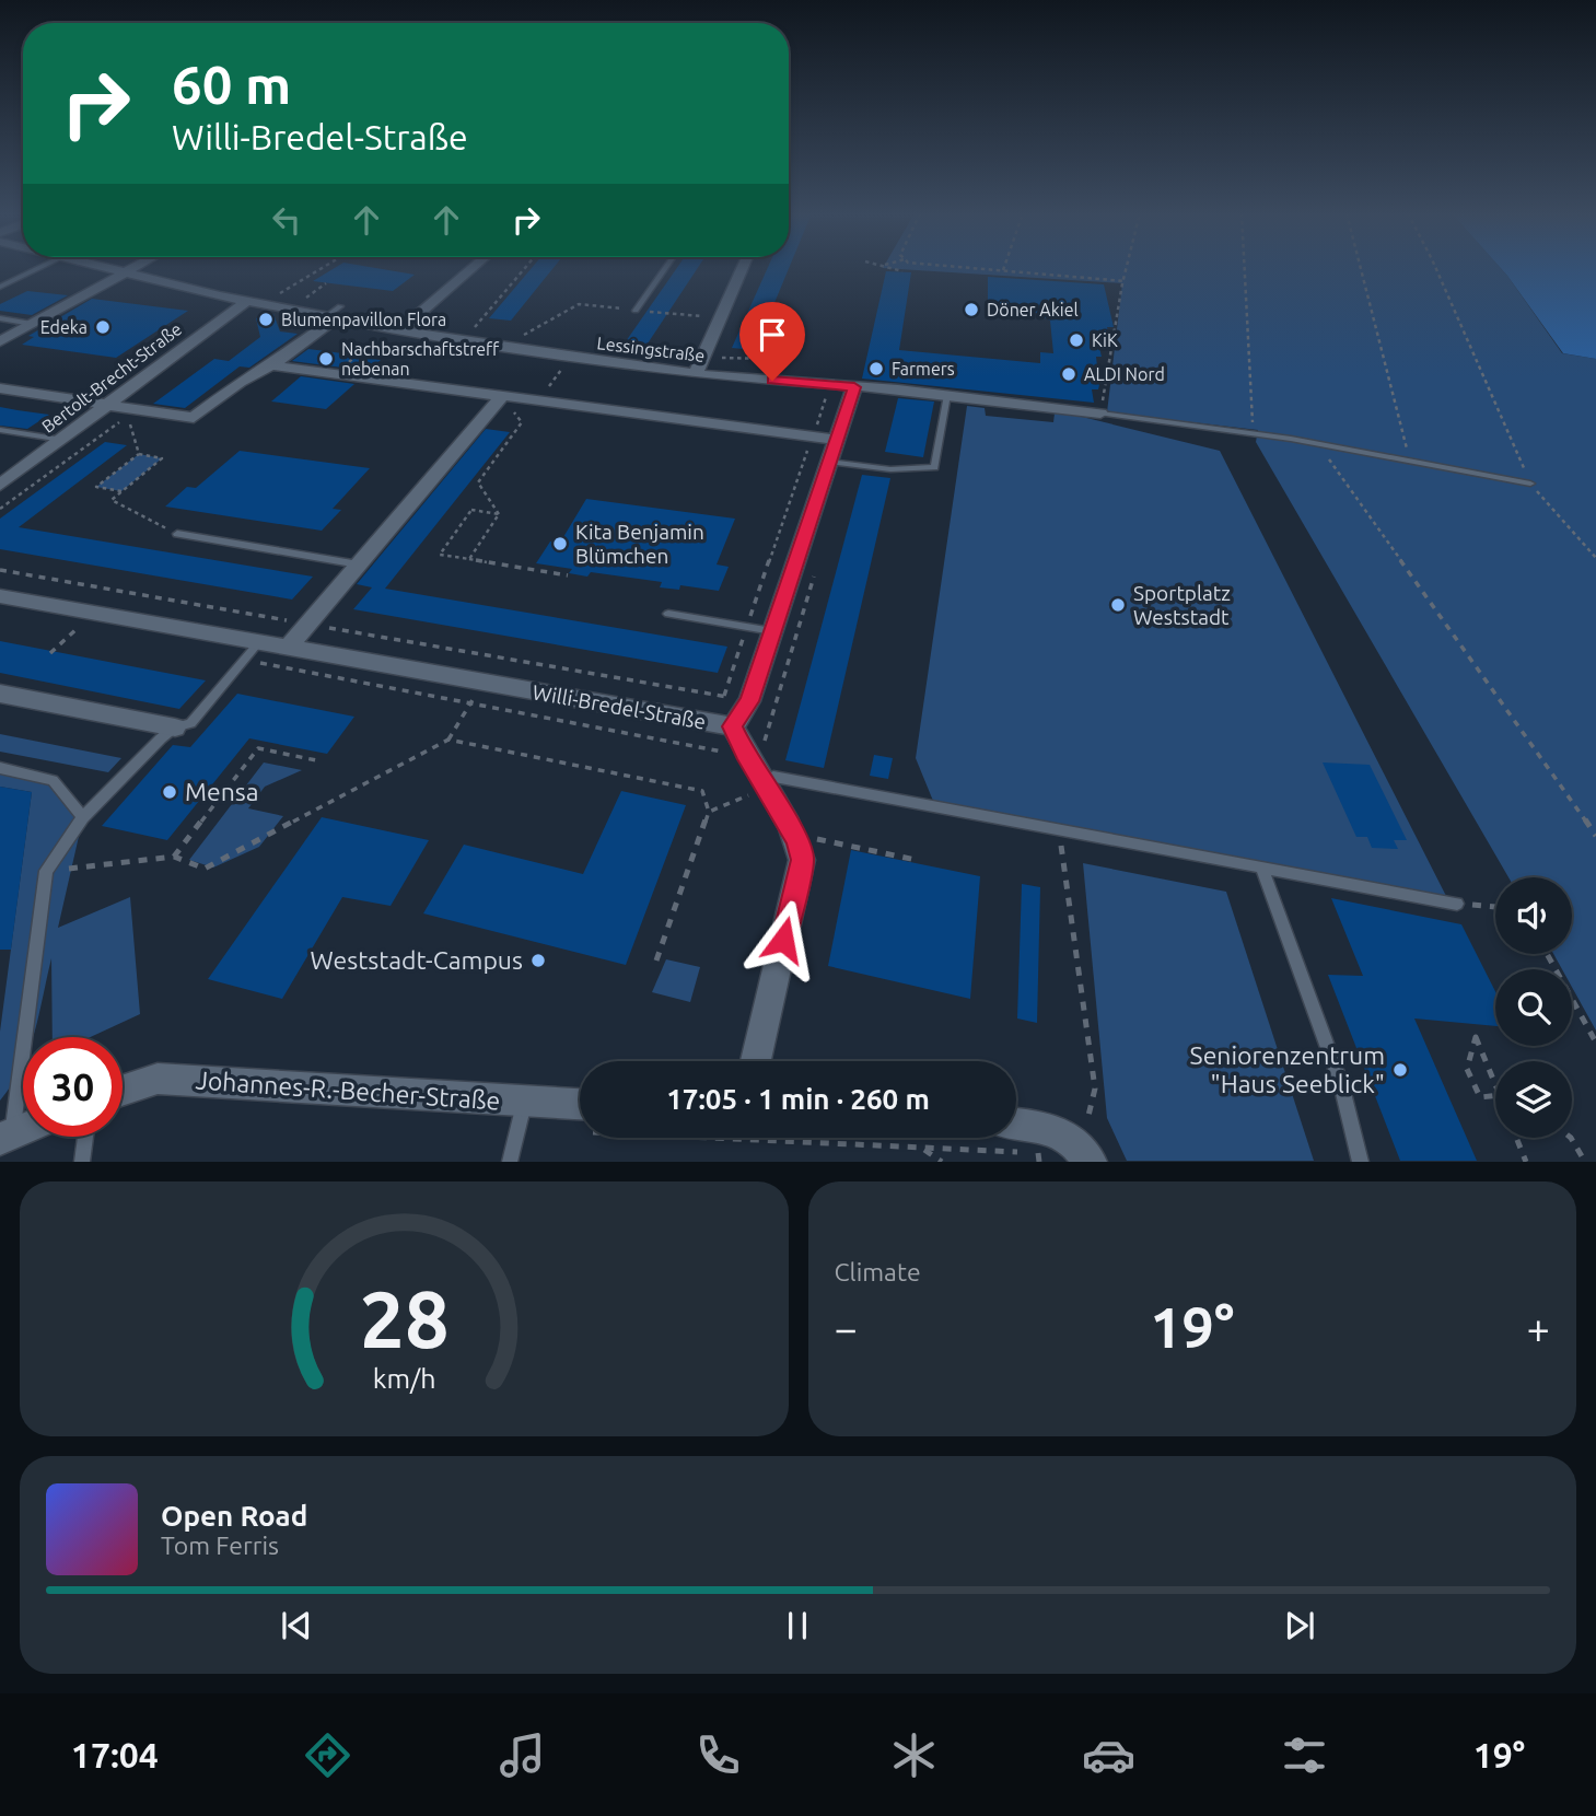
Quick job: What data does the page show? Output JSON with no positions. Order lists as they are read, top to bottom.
{
  "streets": {
    "street": [
      "Lessingstraße",
      "Bertolt-Brecht-Straße",
      "Willi-Bredel-Straße",
      "Johannes-R.-Becher-Straße"
    ]
  },
  "crossings": [
    ["Lessingstraße", "Bertolt-Brecht-Straße"],
    ["Lessingstraße", "Willi-Bredel-Straße"]
  ],
  "places": [
    "Döner Akiel",
    "Blumenpavillon Flora",
    "Edeka",
    "KiK",
    "Nachbarschaftstreff nebenan",
    "Farmers",
    "ALDI Nord",
    "Kita Benjamin Blümchen",
    "Sportplatz Weststadt",
    "Mensa",
    "Weststadt-Campus",
    "Seniorenzentrum \"Haus Seeblick\""
  ],
  "page": {
    "turn": ["60 m", "Willi-Bredel-Straße"],
    "limit": "30",
    "trip": "17:05 · 1 min · 260 m",
    "tile": "Climate",
    "heat": ["−", "19°", "+"],
    "song": ["Open Road", "Tom Ferris"],
    "tabs": ["17:04", "19°"],
    "gauge": ["28", "km/h"]
  }
}
